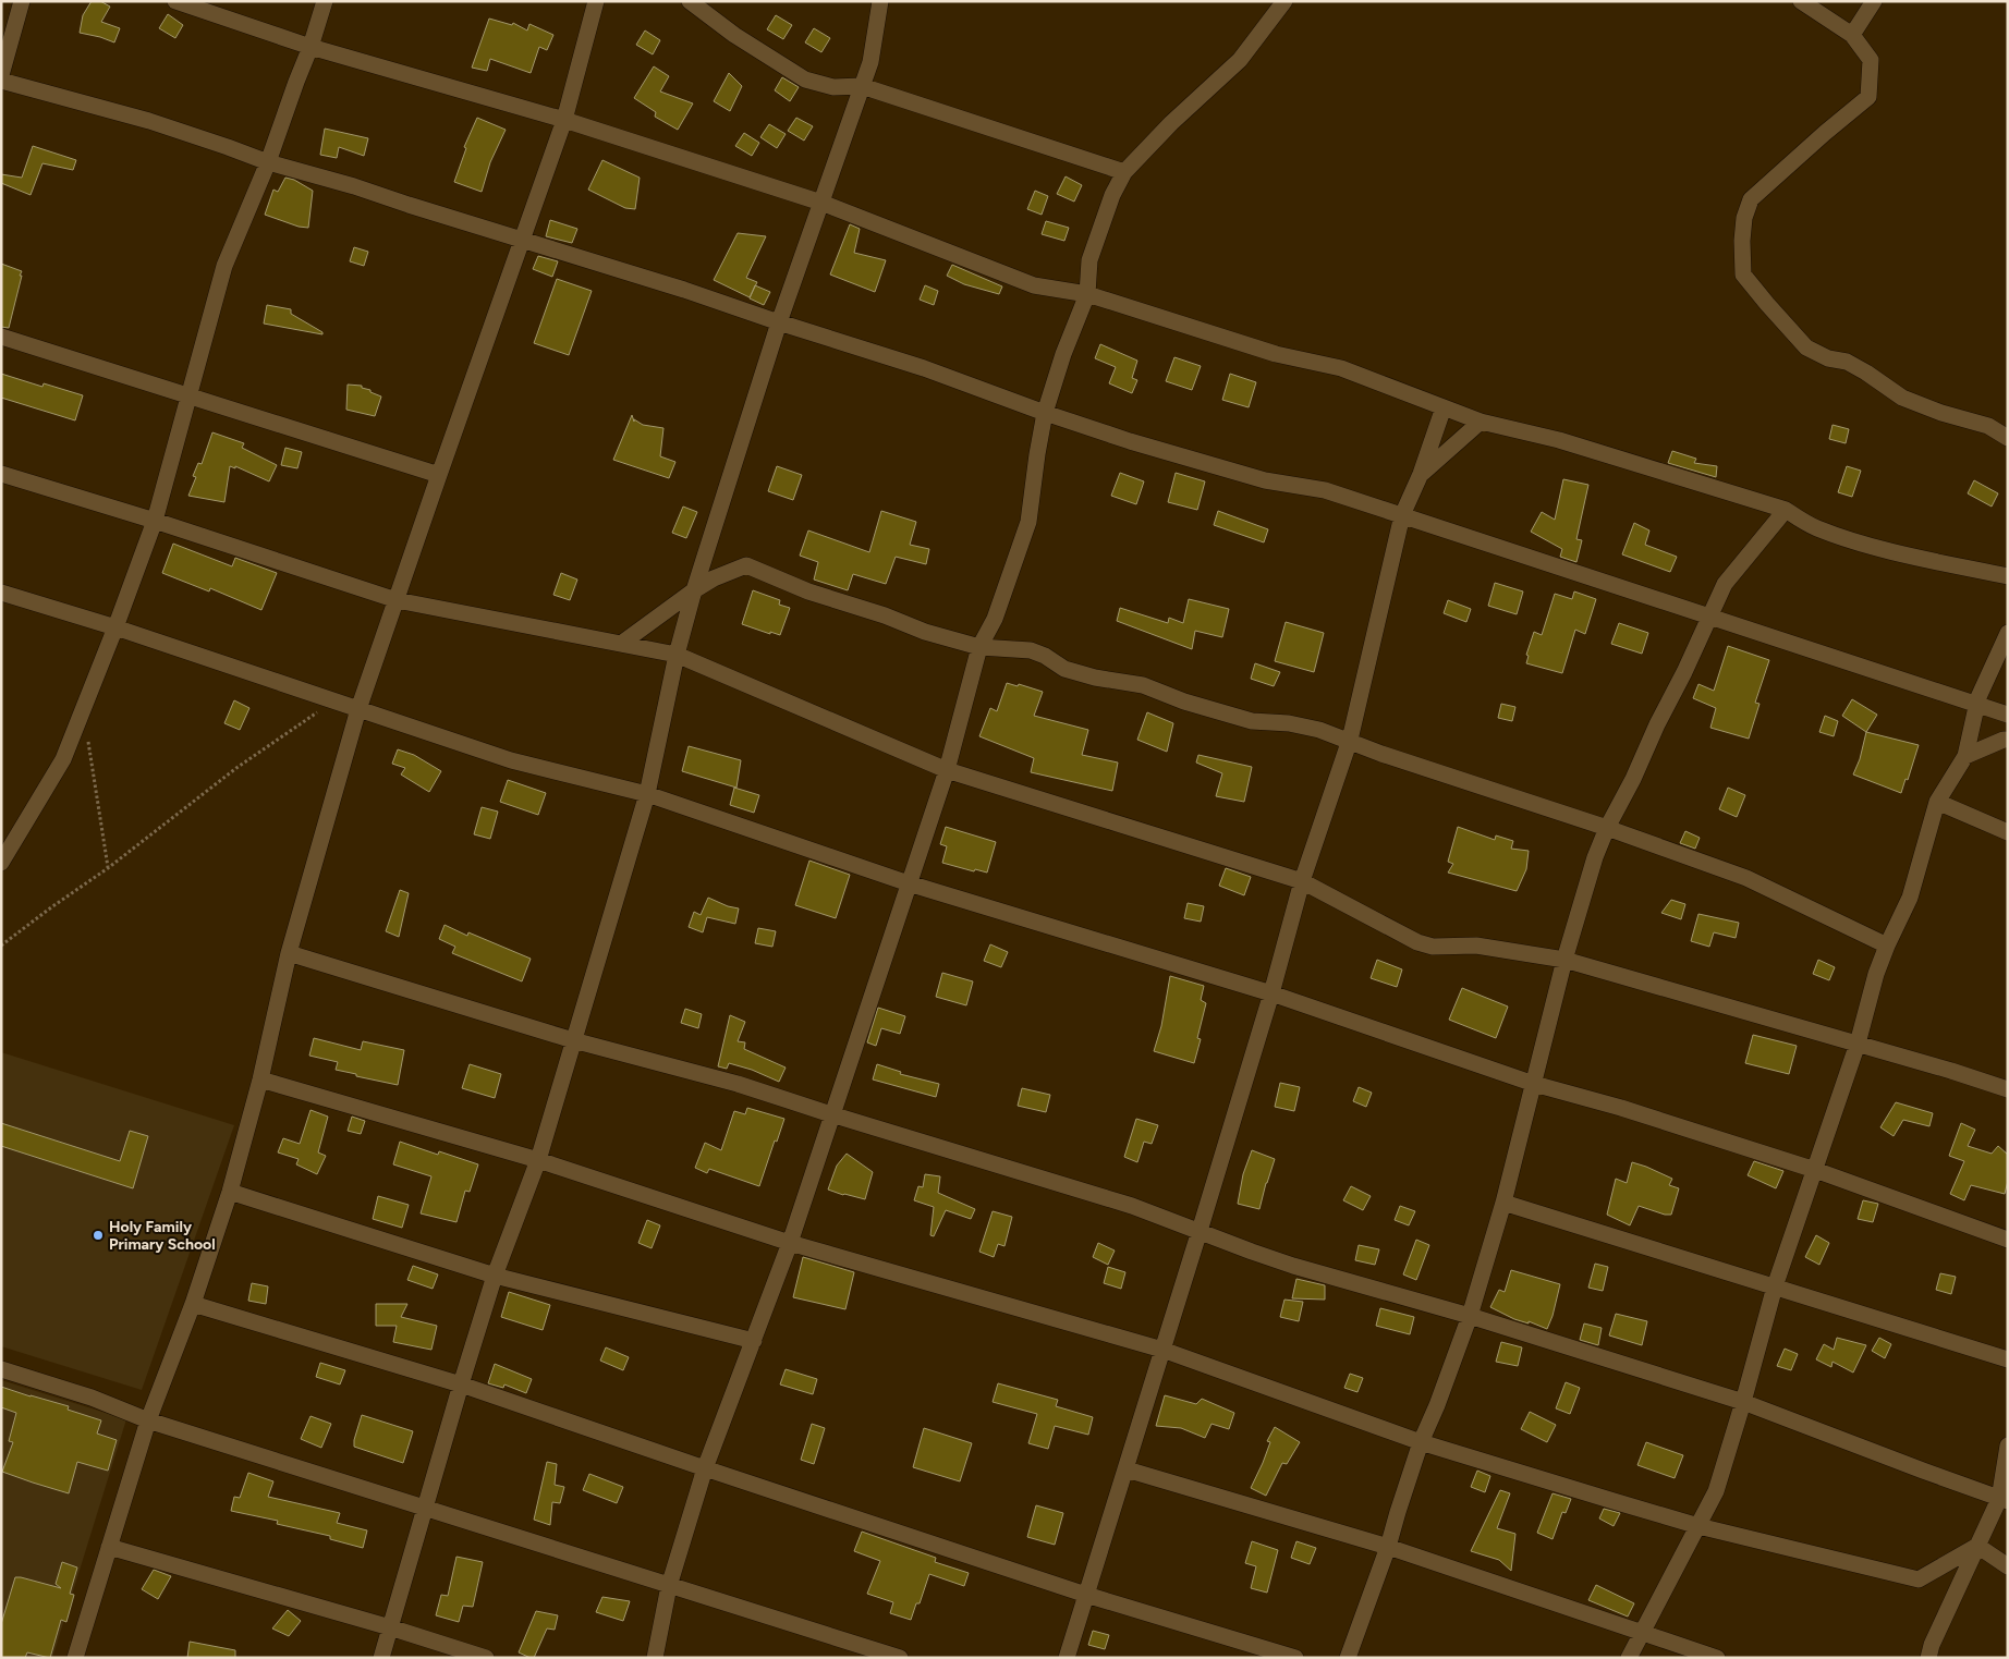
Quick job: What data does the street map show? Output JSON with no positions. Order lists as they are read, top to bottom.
{
  "places": ["Holy Family Primary School"]
}
